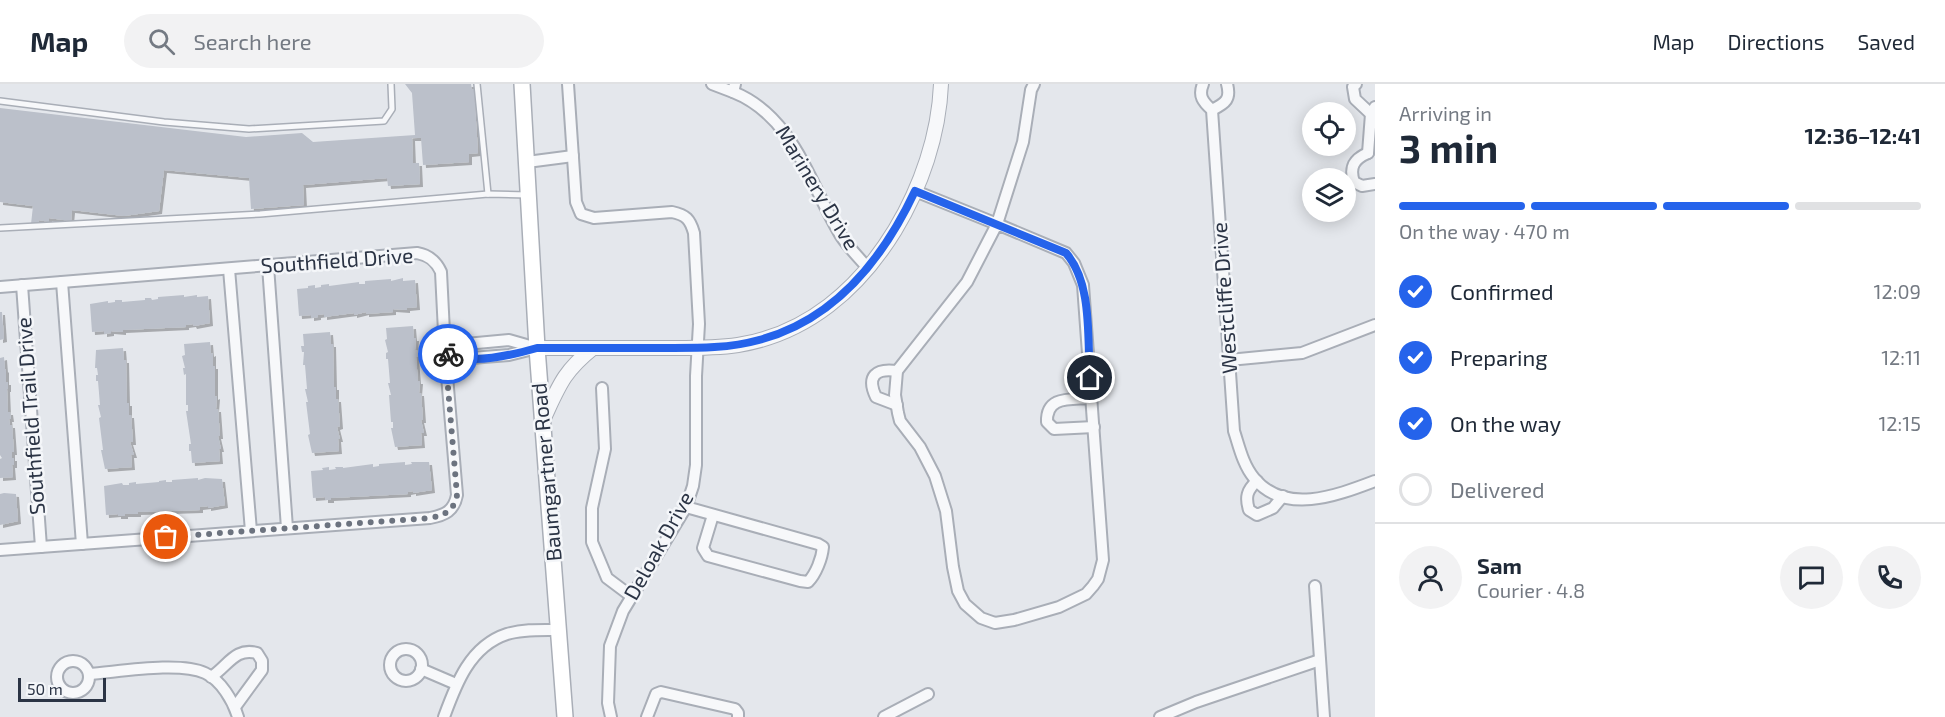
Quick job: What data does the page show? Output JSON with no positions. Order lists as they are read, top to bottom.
{
  "streets": {
    "main road": ["Baumgartner Road"],
    "street": [
      "Marinery Drive",
      "Southfield Drive",
      "Westcliffe Drive",
      "Southfield Trail Drive",
      "Deloak Drive"
    ]
  },
  "crossings": [
    ["Southfield Drive", "Southfield Trail Drive"]
  ],
  "scale_bar": "50 m",
  "page": {
    "header": "Map",
    "search": "Search here",
    "nav": ["Map", "Directions", "Saved"],
    "heading": ["3 min", "Arriving in", "12:36–12:41"],
    "panel": ["Sam", "Courier · 4.8"],
    "bar": "On the way · 470 m",
    "list": [
      ["Confirmed", "12:09"],
      ["Preparing", "12:11"],
      ["On the way", "12:15"],
      "Delivered"
    ],
    "scale": "50 m"
  }
}
